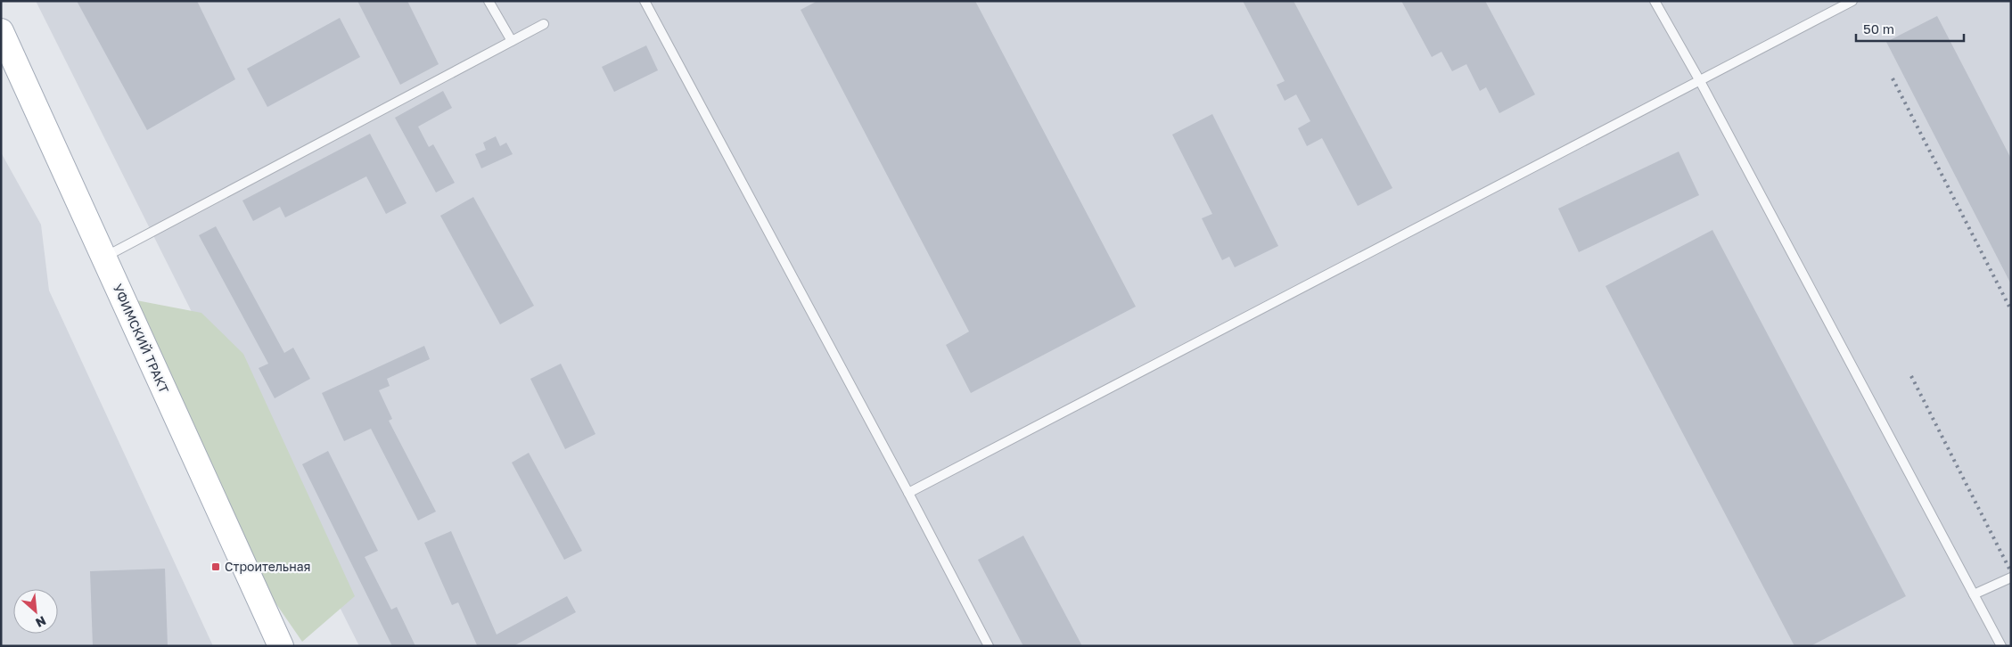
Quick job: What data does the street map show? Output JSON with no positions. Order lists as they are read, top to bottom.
{
  "streets": {
    "main road": ["УФИМСКИЙ ТРАКТ"]
  },
  "places": {
    "transit": ["Строительная"]
  },
  "scale_bar": "50 m",
  "north": "bottom right"
}
